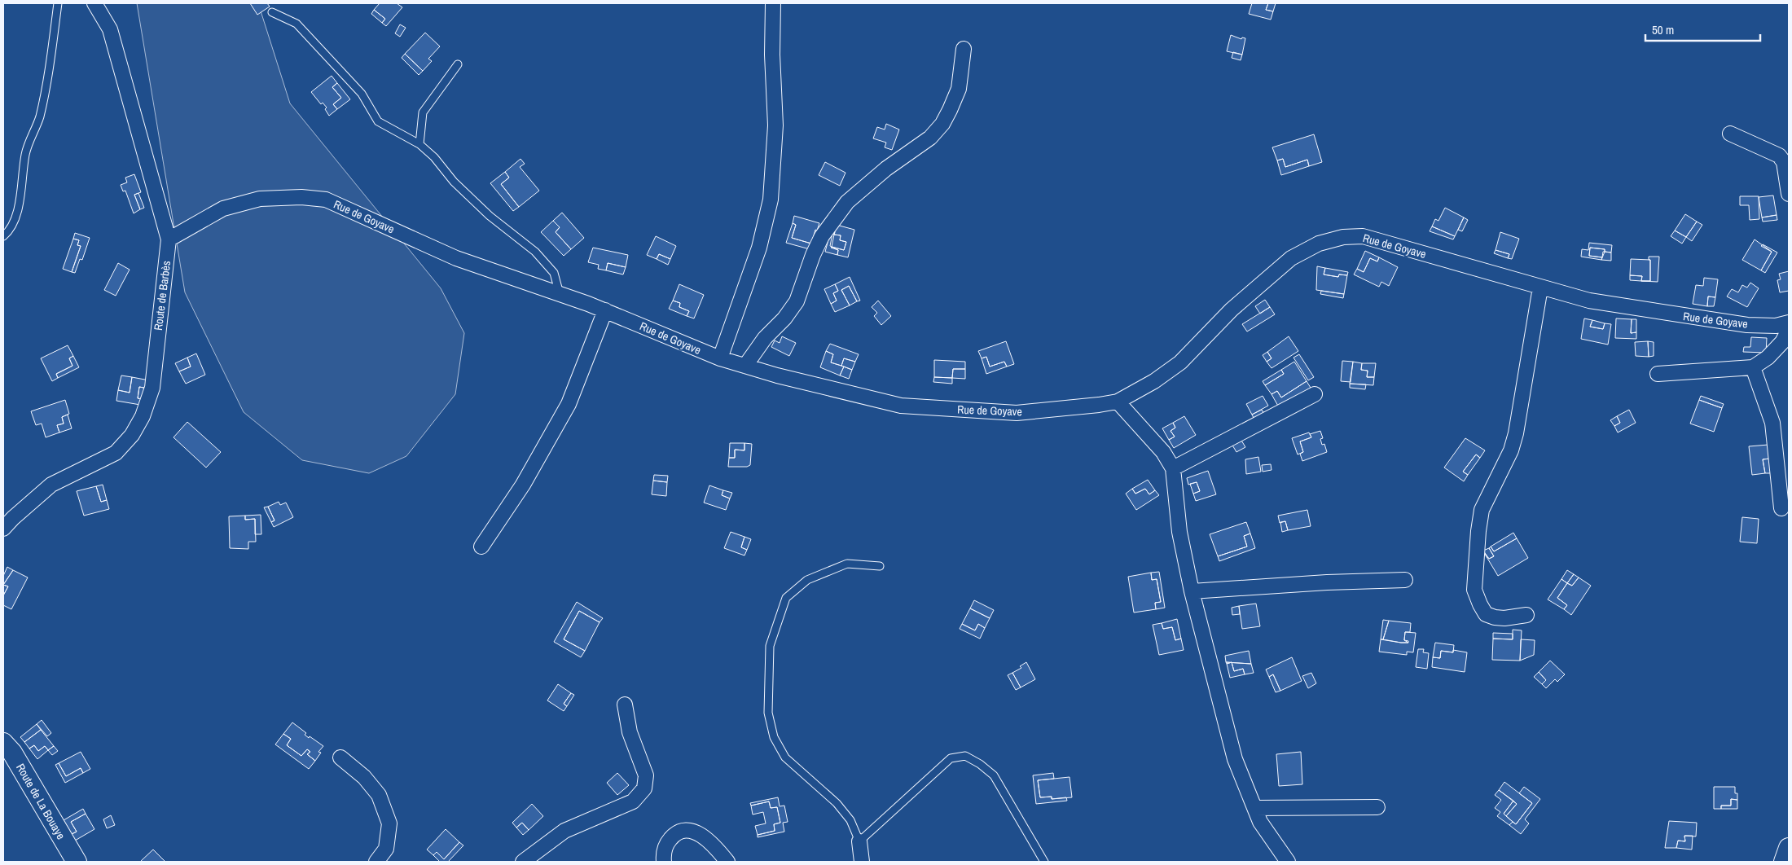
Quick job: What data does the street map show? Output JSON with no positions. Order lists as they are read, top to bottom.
{
  "streets": {
    "main road": ["Route de La Bouaye"],
    "street": ["Rue de Goyave", "Route de Barbès"]
  },
  "crossings": [
    ["Rue de Goyave", "Route de Barbès"]
  ],
  "scale_bar": "50 m"
}
